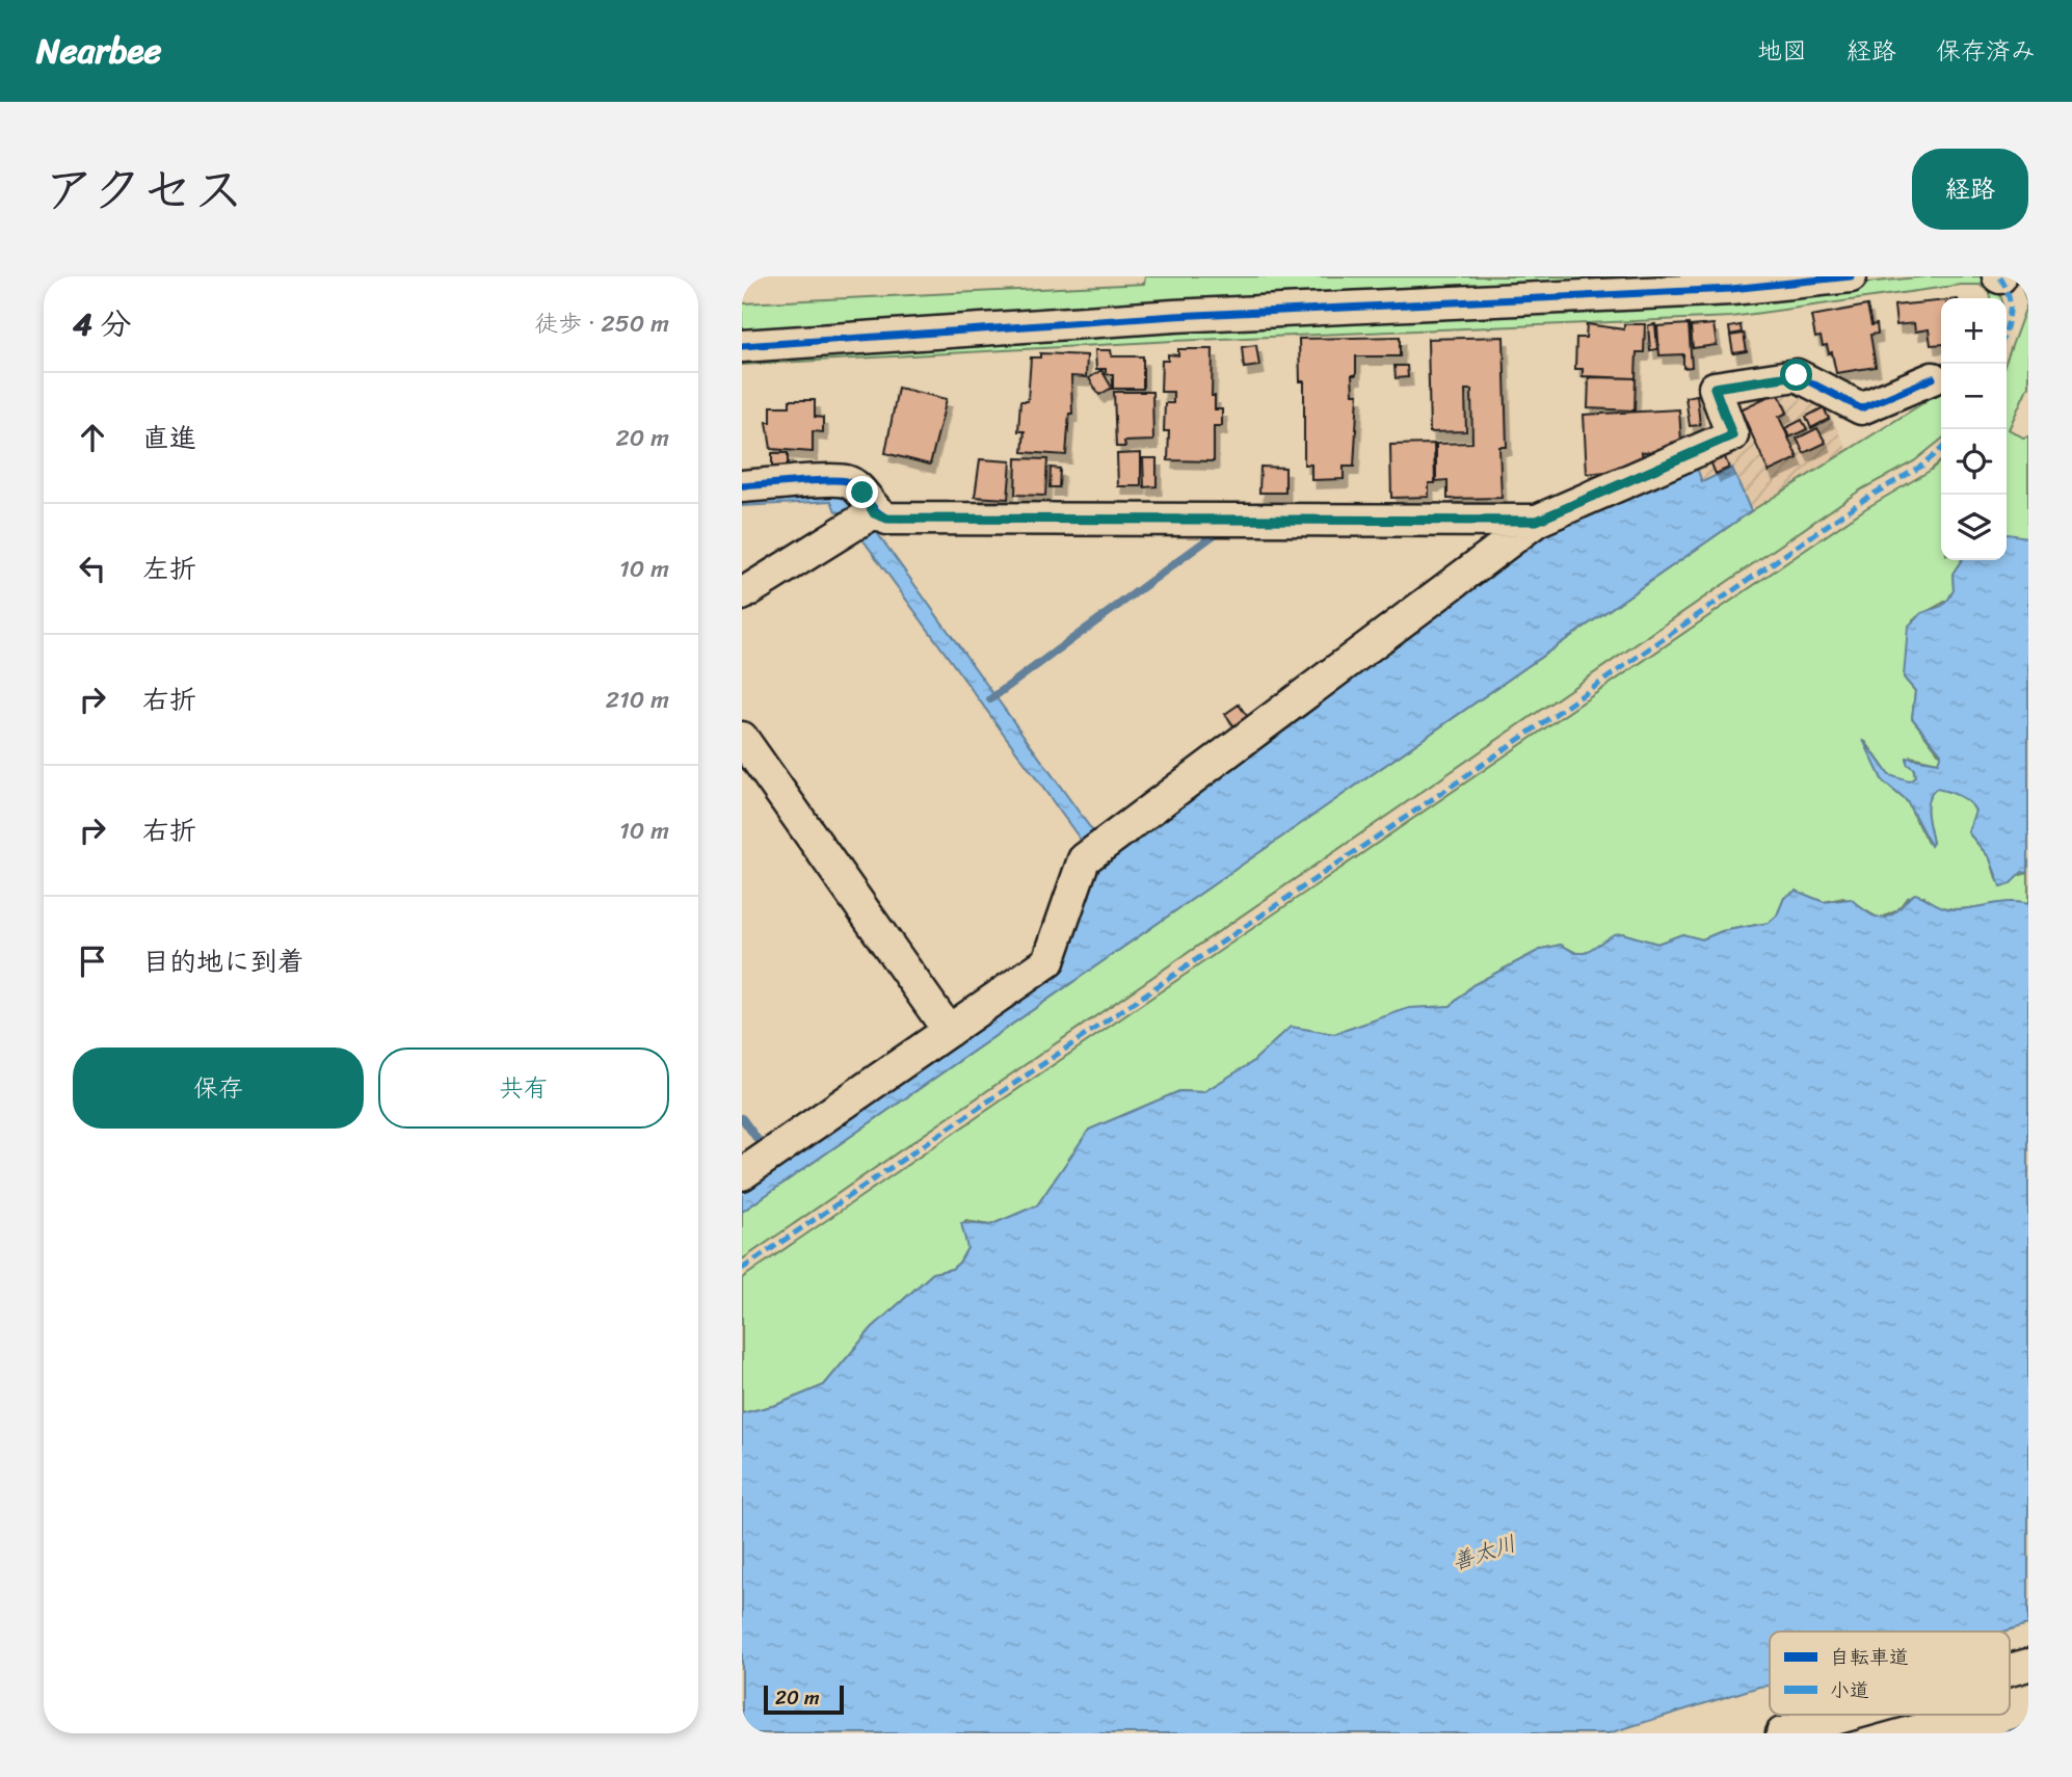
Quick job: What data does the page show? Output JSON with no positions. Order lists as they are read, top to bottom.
{
  "water": ["善太川"],
  "legend": ["自転車道", "小道"],
  "scale_bar": "20 m",
  "page": {
    "header": "Nearbee",
    "nav": ["地図", "経路", "保存済み"],
    "title": "アクセス",
    "buttons": [
      "経路",
      ["保存", "共有"]
    ],
    "heading": ["4 分", "徒歩 · 250 m"],
    "map_buttons": ["+", "−"],
    "list": [
      ["直進", "20 m"],
      ["左折", "10 m"],
      ["右折", "210 m"],
      ["右折", "10 m"],
      "目的地に到着"
    ],
    "scale": "20 m"
  }
}
